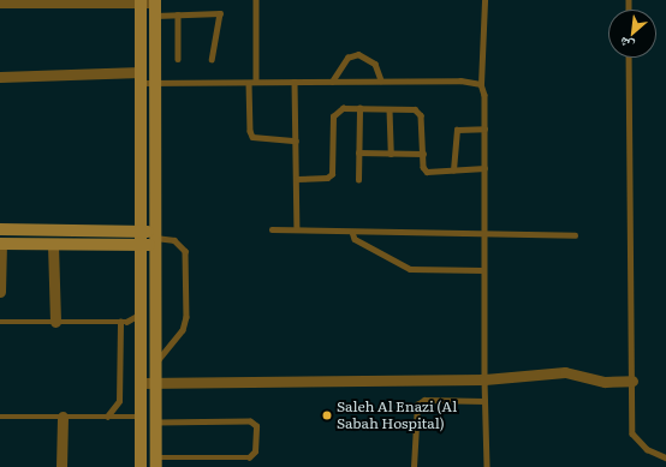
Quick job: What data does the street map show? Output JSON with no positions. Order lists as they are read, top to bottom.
{
  "places": ["Saleh Al Enazi (Al Sabah Hospital)"],
  "north": "bottom left"
}
